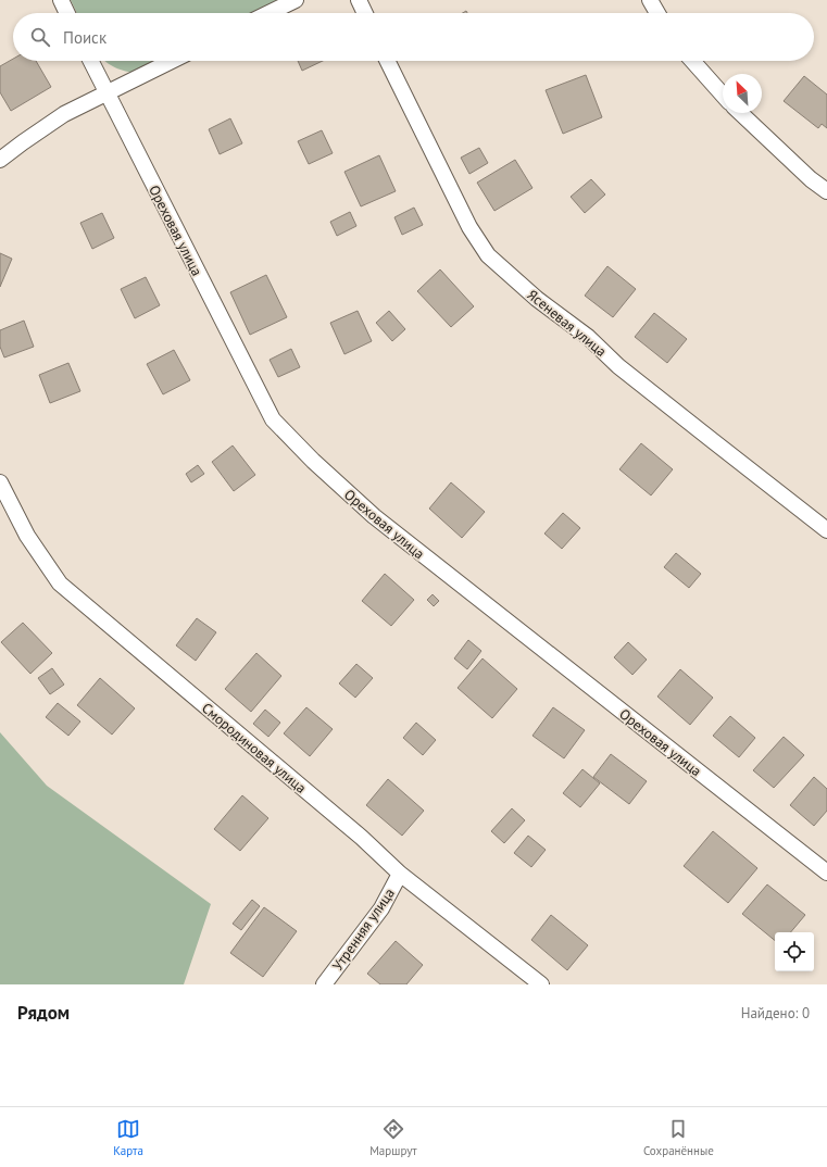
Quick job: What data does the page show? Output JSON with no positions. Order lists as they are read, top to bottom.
{
  "streets": {
    "street": [
      "Ореховая улица",
      "Ясеневая улица",
      "Смородиновая улица",
      "Утренняя улица"
    ]
  },
  "crossings": [
    ["Смородиновая улица", "Утренняя улица"]
  ],
  "north": "top left",
  "page": {
    "search": "Поиск",
    "heading": ["Рядом", "Найдено: 0"],
    "nav": ["Карта", "Маршрут", "Сохранённые"]
  }
}
